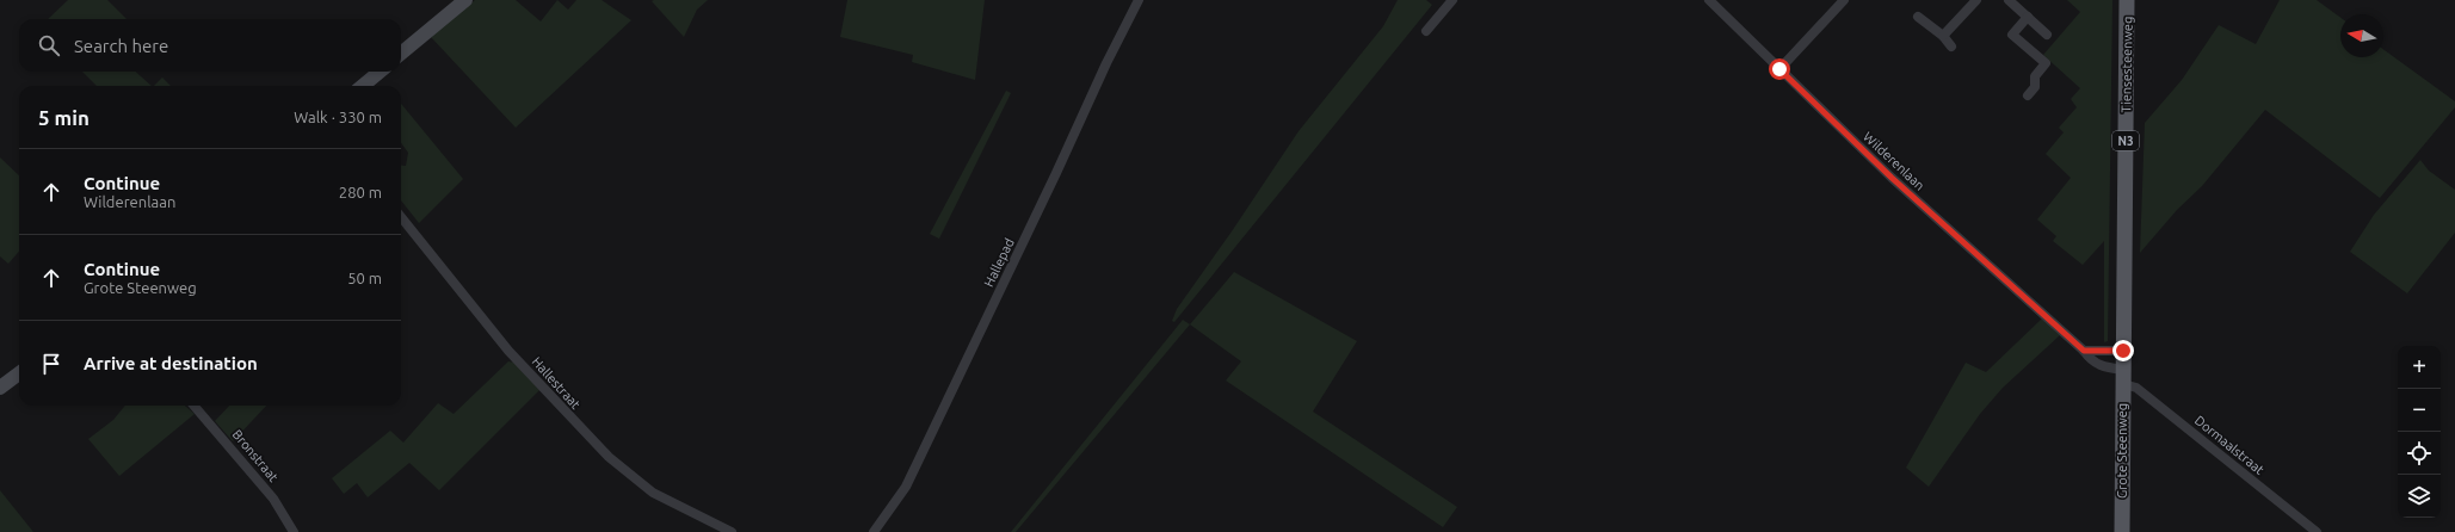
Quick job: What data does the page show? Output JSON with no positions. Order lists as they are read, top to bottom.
{
  "streets": {
    "main road": ["Tiensesteenweg", "N3", "Grote Steenweg"],
    "street": [
      "Wilderenlaan",
      "Hallepad",
      "Hallestraat",
      "Dormaalstraat",
      "Bronstraat"
    ]
  },
  "crossings": [
    ["Tiensesteenweg", "Grote Steenweg"],
    ["Dormaalstraat", "Grote Steenweg"]
  ],
  "north": "left",
  "page": {
    "search": "Search here",
    "heading": ["5 min", "Walk · 330 m"],
    "list": [
      ["Continue", "Wilderenlaan", "280 m"],
      ["Continue", "Grote Steenweg", "50 m"],
      "Arrive at destination"
    ],
    "map_buttons": ["+", "−"]
  }
}
